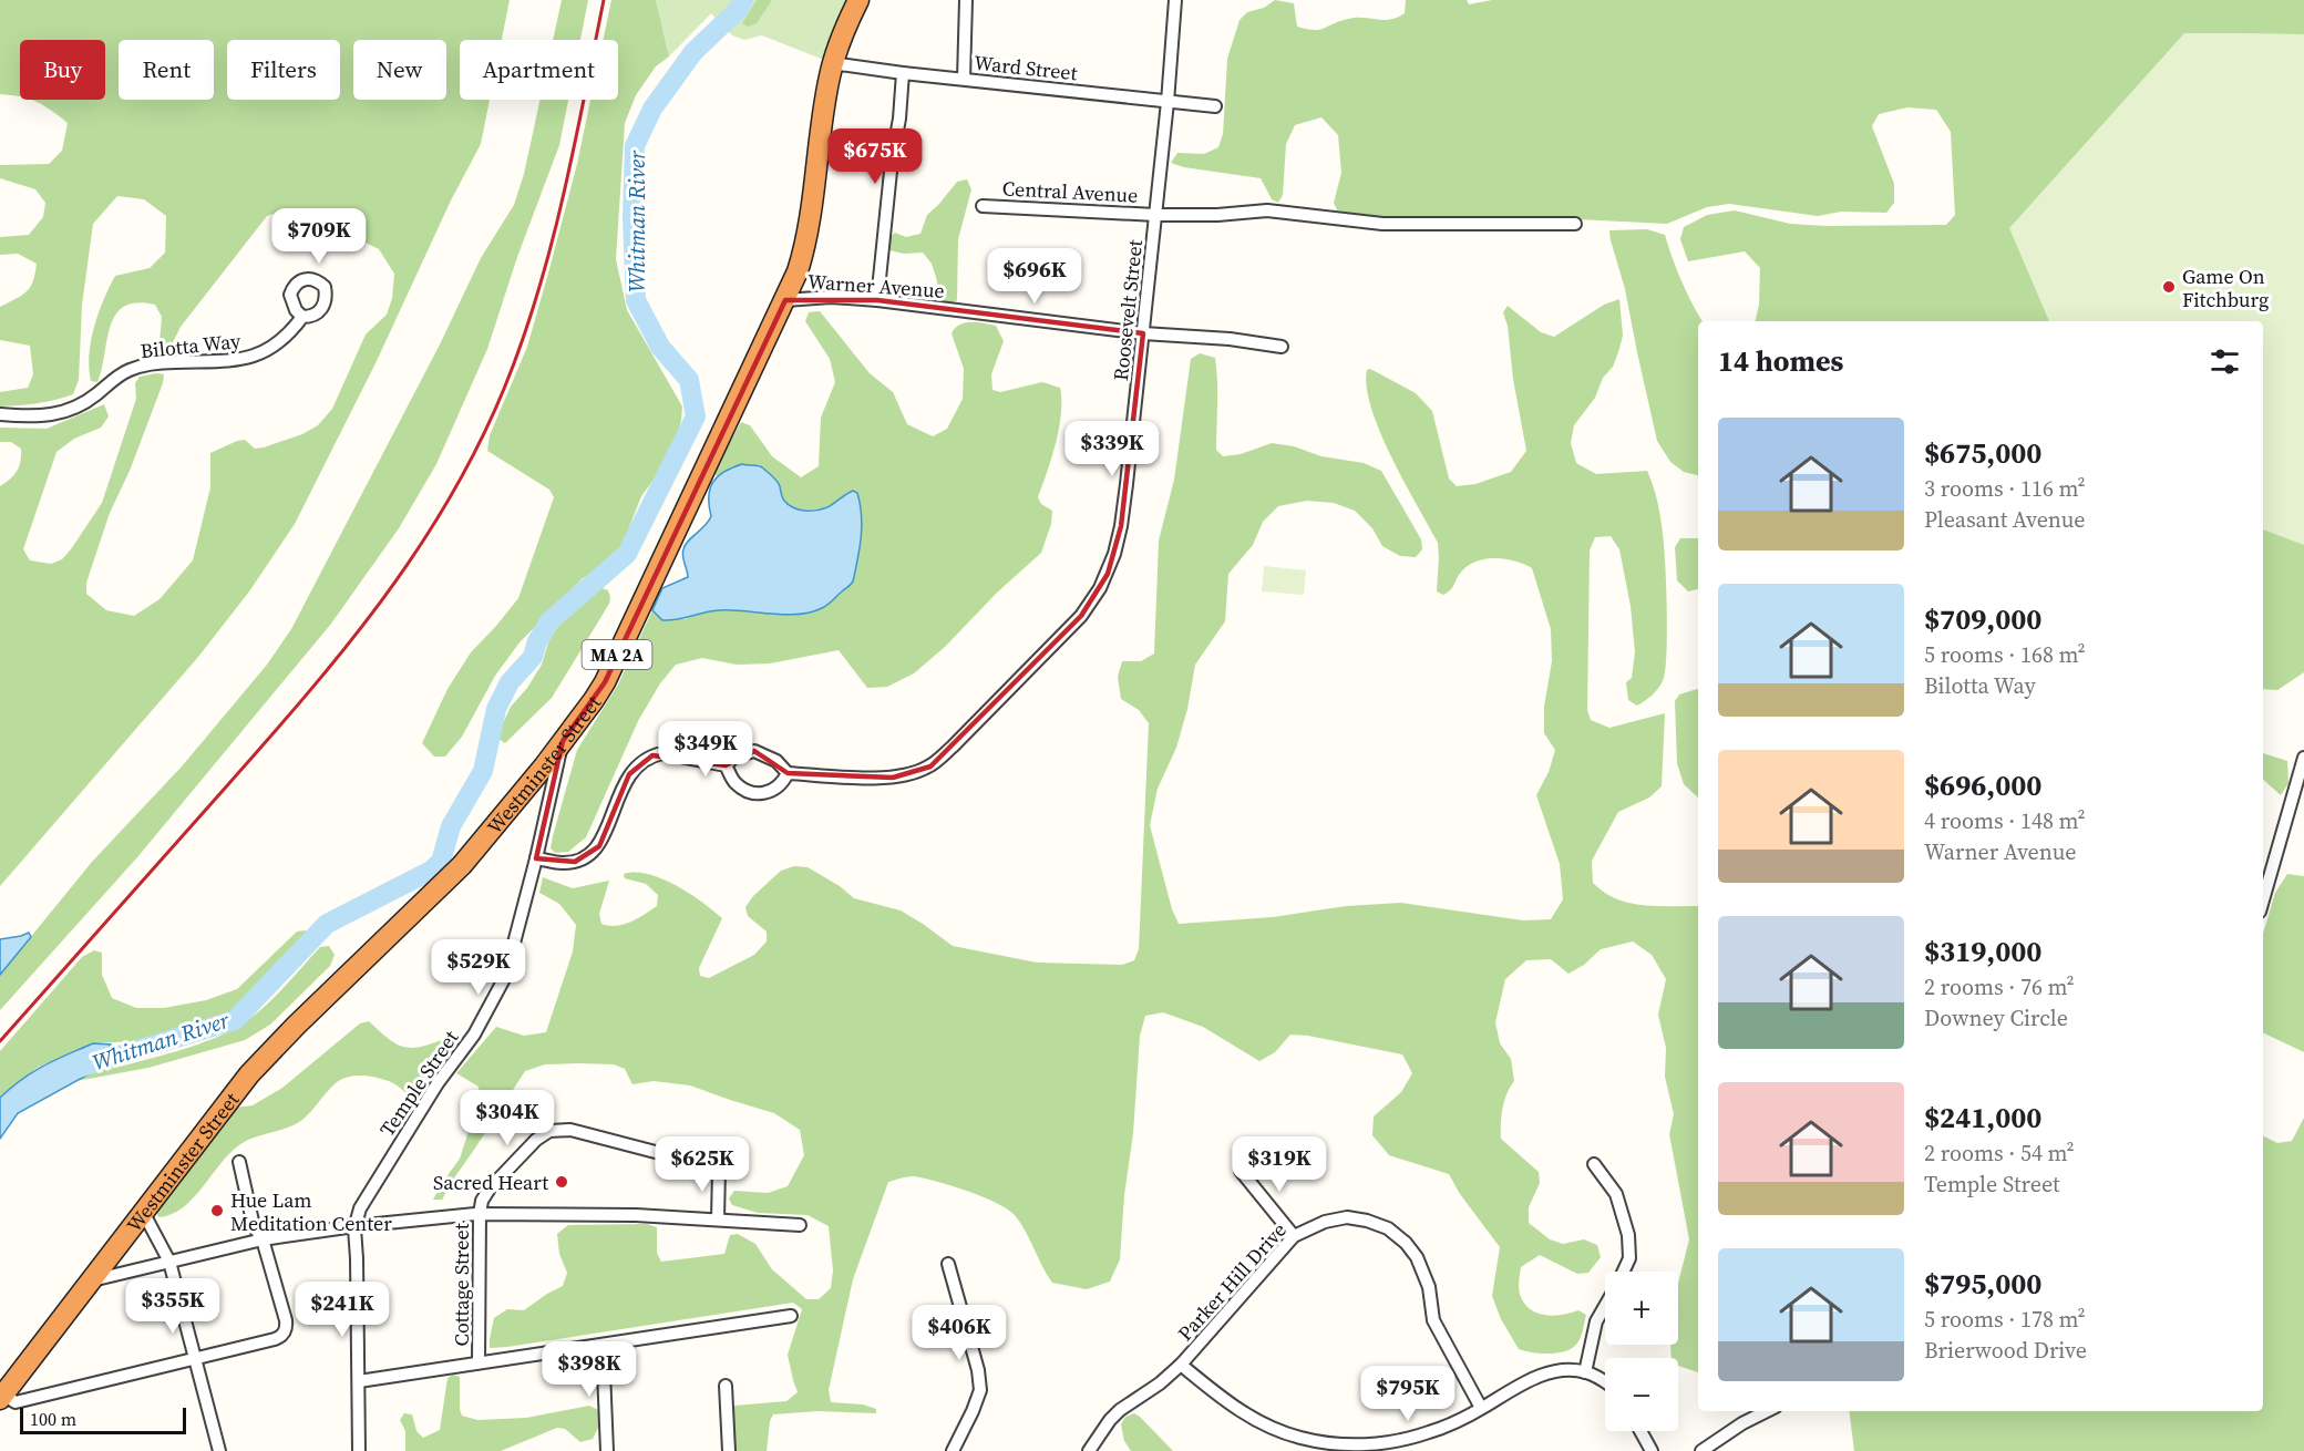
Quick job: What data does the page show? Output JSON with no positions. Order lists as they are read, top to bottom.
{
  "streets": {
    "highway": ["MA 2A", "Westminster Street"],
    "street": [
      "Ward Street",
      "Central Avenue",
      "Warner Avenue",
      "Roosevelt Street",
      "Bilotta Way",
      "Temple Street",
      "Parker Hill Drive",
      "Cottage Street"
    ]
  },
  "crossings": [
    ["Ward Street", "Roosevelt Street"],
    ["Ward Street", "Westminster Street"],
    ["Central Avenue", "Roosevelt Street"],
    ["Warner Avenue", "Roosevelt Street"],
    ["Warner Avenue", "Westminster Street"],
    ["Westminster Street", "Temple Street"]
  ],
  "water": ["Whitman River"],
  "places": ["Game On Fitchburg", "Sacred Heart", "Hue Lam Meditation Center"],
  "scale_bar": "100 m",
  "page": {
    "chip": [
      "Buy",
      "Rent",
      "Filters",
      "New",
      "Apartment"
    ],
    "price": [
      "$675K",
      "$709K",
      "$696K",
      "$339K",
      "$349K",
      "$529K",
      "$304K",
      "$625K",
      "$319K",
      "$355K",
      "$241K",
      "$406K",
      "$398K",
      "$795K"
    ],
    "heading": "14 homes",
    "list": [
      {
        "name": "$675,000",
        "note": "3 rooms · 116 m² · Pleasant Avenue"
      },
      {
        "name": "$709,000",
        "note": "5 rooms · 168 m² · Bilotta Way"
      },
      {
        "name": "$696,000",
        "note": "4 rooms · 148 m² · Warner Avenue"
      },
      {
        "name": "$319,000",
        "note": "2 rooms · 76 m² · Downey Circle"
      },
      {
        "name": "$241,000",
        "note": "2 rooms · 54 m² · Temple Street"
      },
      {
        "name": "$795,000",
        "note": "5 rooms · 178 m² · Brierwood Drive"
      }
    ],
    "map_buttons": ["+", "−"],
    "scale": "100 m"
  }
}
